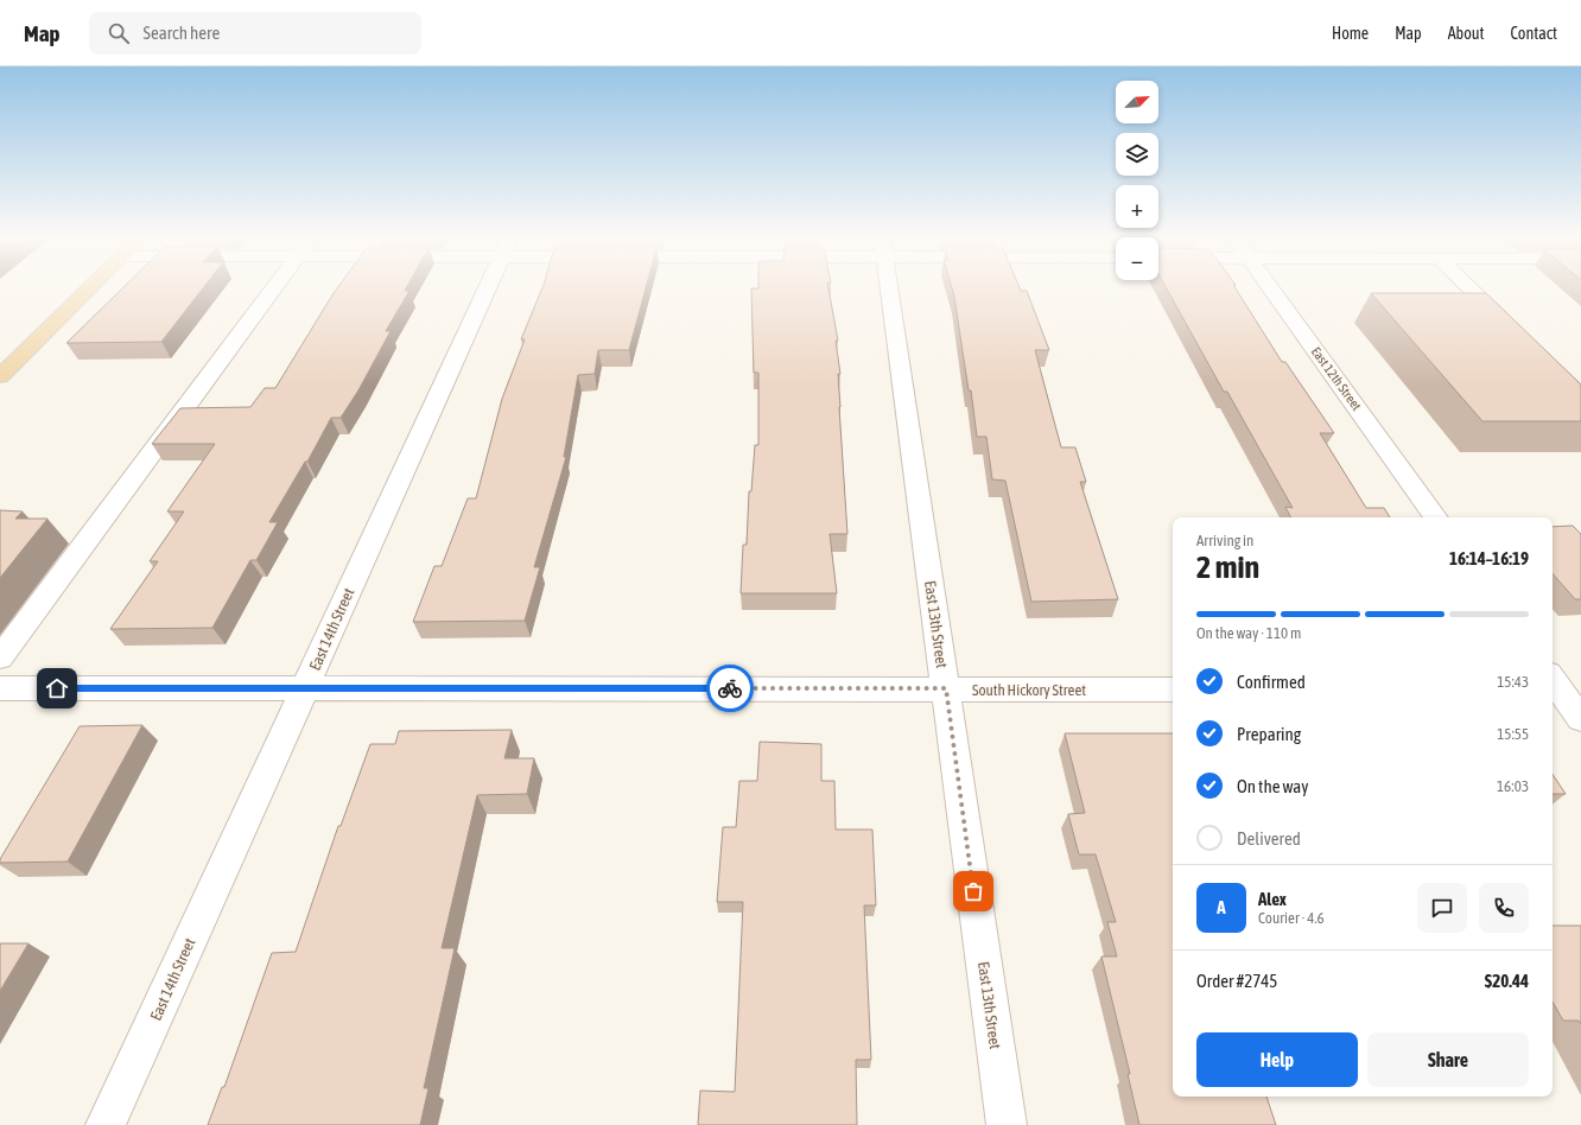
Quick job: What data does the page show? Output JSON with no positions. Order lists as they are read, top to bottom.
{
  "streets": {
    "street": [
      "East 12th Street",
      "East 13th Street",
      "East 14th Street",
      "South Hickory Street"
    ]
  },
  "crossings": [
    ["East 13th Street", "South Hickory Street"],
    ["East 14th Street", "South Hickory Street"]
  ],
  "north": "top right",
  "page": {
    "header": "Map",
    "search": "Search here",
    "nav": [
      "Home",
      "Map",
      "About",
      "Contact"
    ],
    "map_buttons": ["+", "−"],
    "heading": ["2 min", "Arriving in", "16:14–16:19"],
    "panel": [
      "Alex",
      "Courier · 4.6",
      "Order #2745",
      "$20.44"
    ],
    "bar": "On the way · 110 m",
    "list": [
      ["Confirmed", "15:43"],
      ["Preparing", "15:55"],
      ["On the way", "16:03"],
      "Delivered"
    ],
    "round": "A",
    "buttons": ["Help", "Share"]
  }
}
